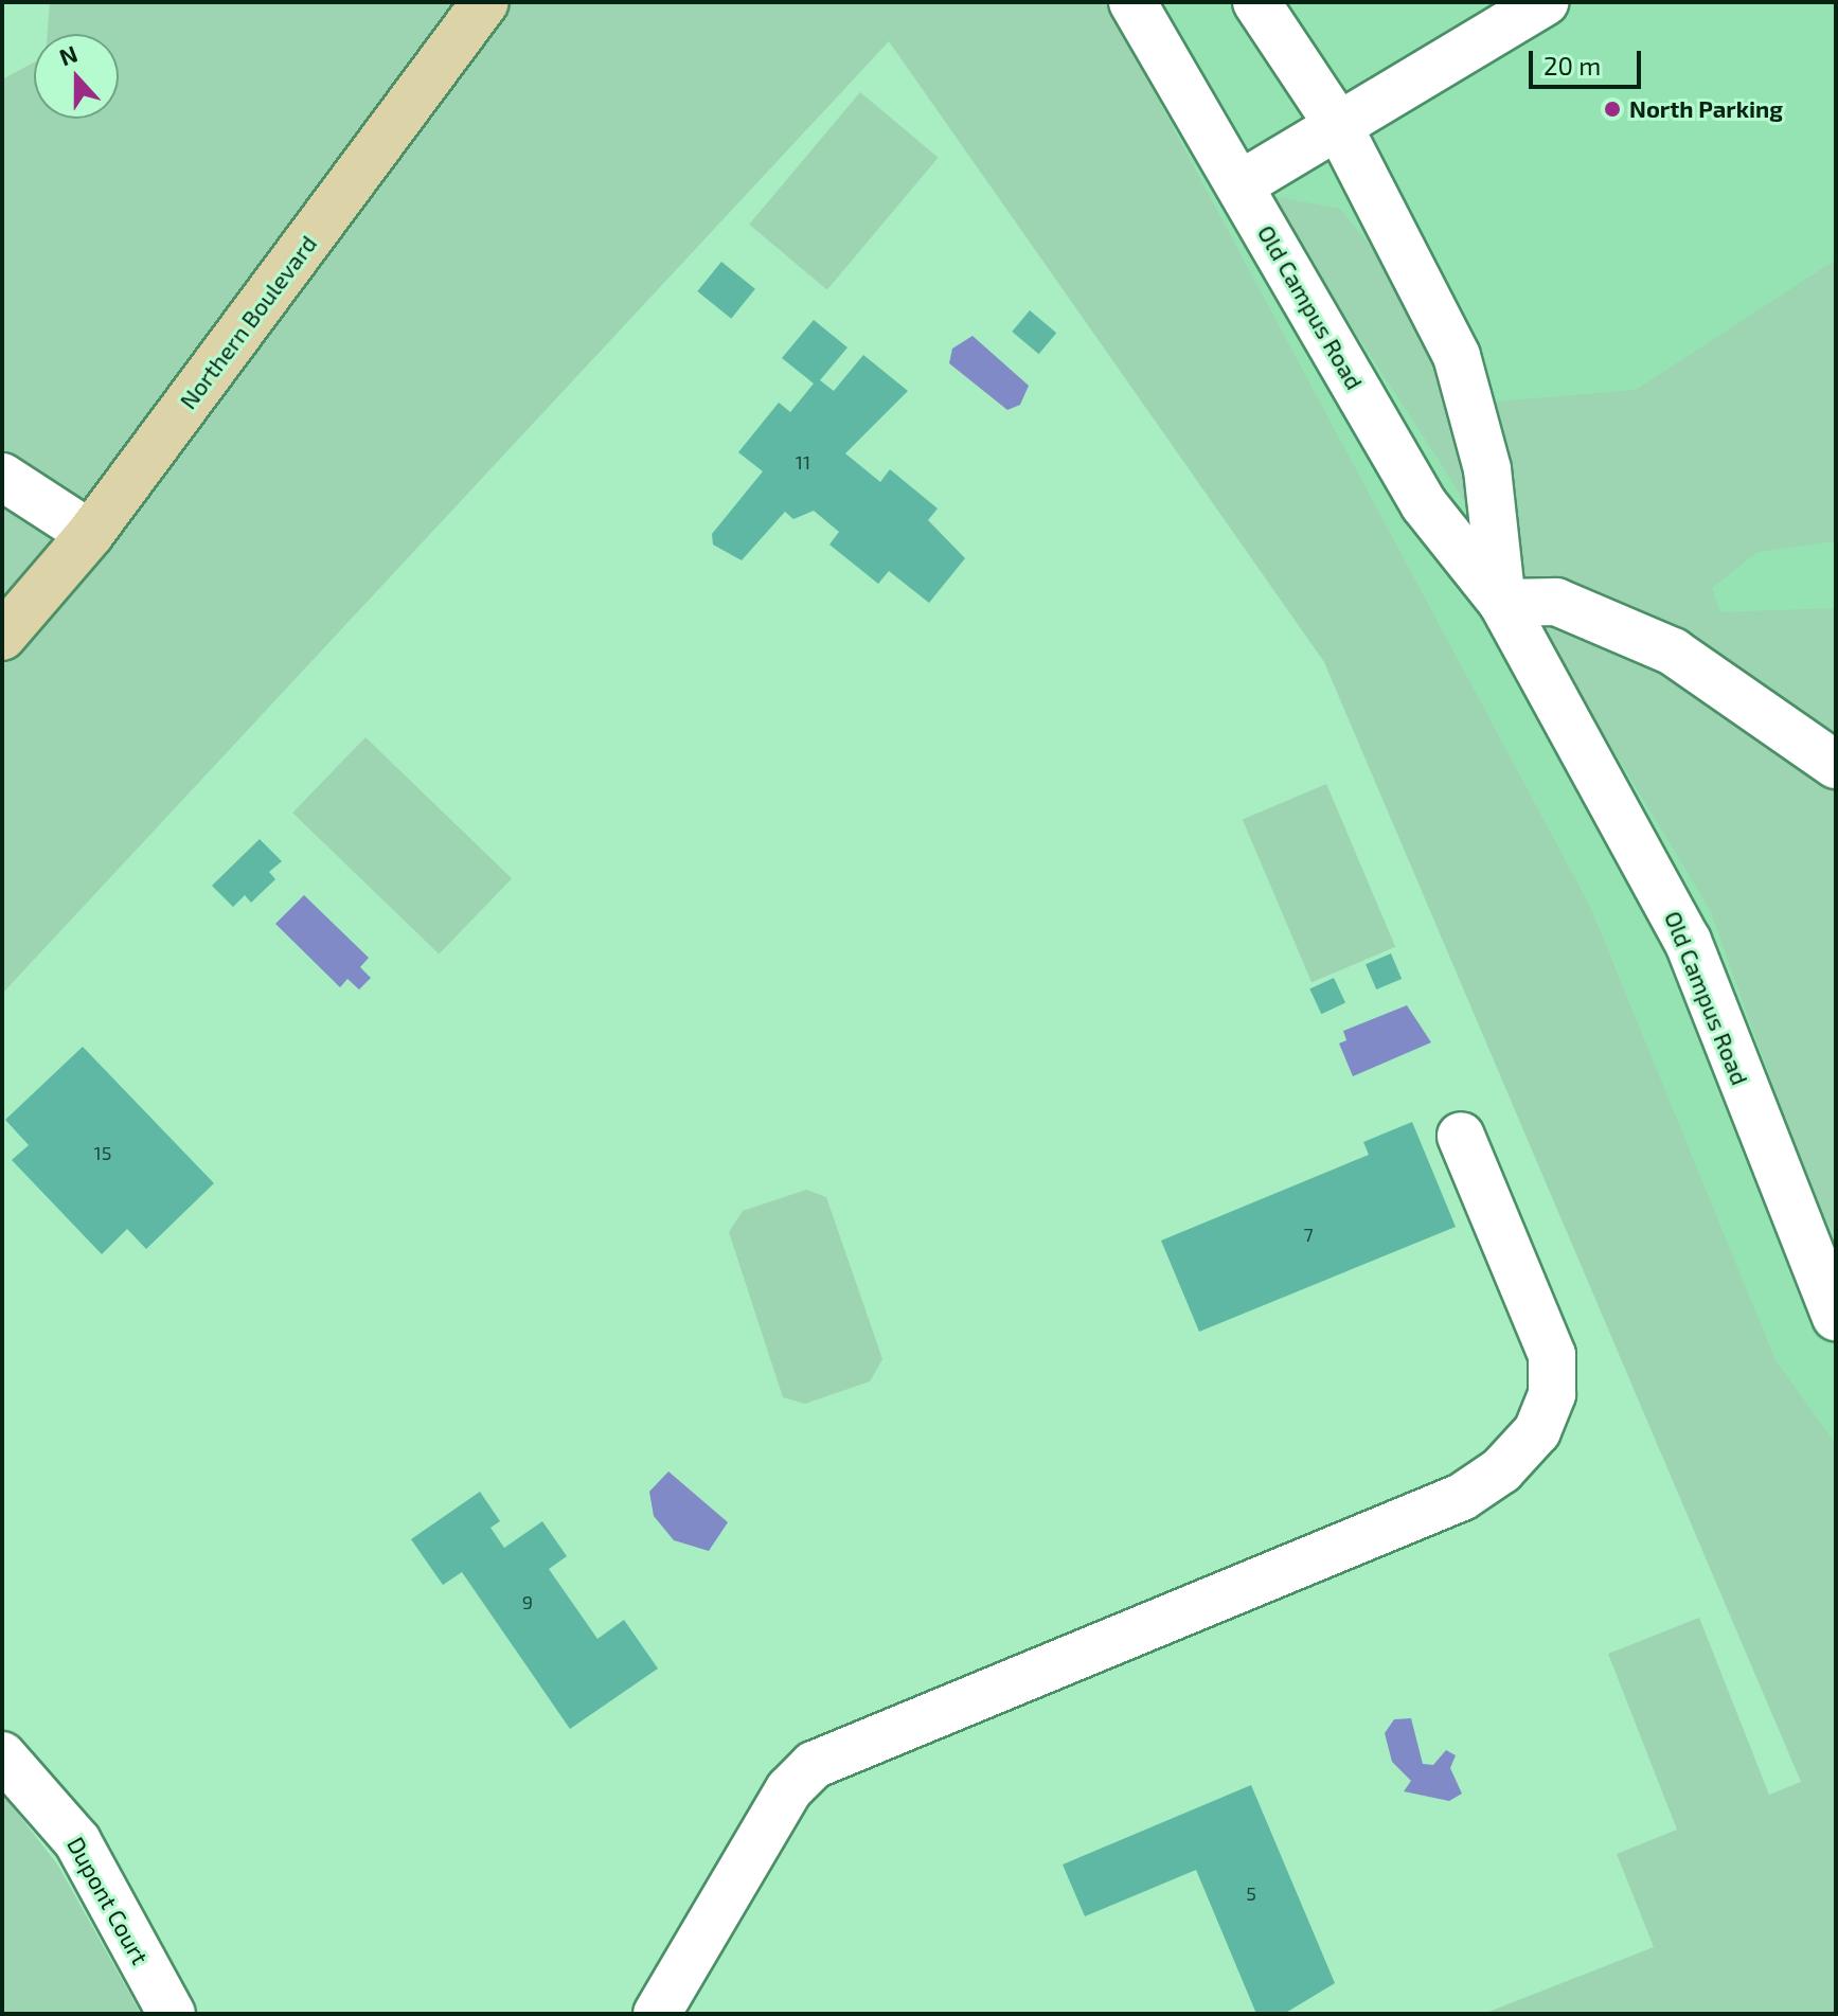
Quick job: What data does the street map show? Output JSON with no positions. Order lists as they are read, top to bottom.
{
  "streets": {
    "main road": ["Northern Boulevard"],
    "street": ["Old Campus Road", "Dupont Court"]
  },
  "places": ["North Parking"],
  "house_numbers": [
    "11",
    "15",
    "7",
    "9",
    "5"
  ],
  "scale_bar": "20 m",
  "north": "top"
}
